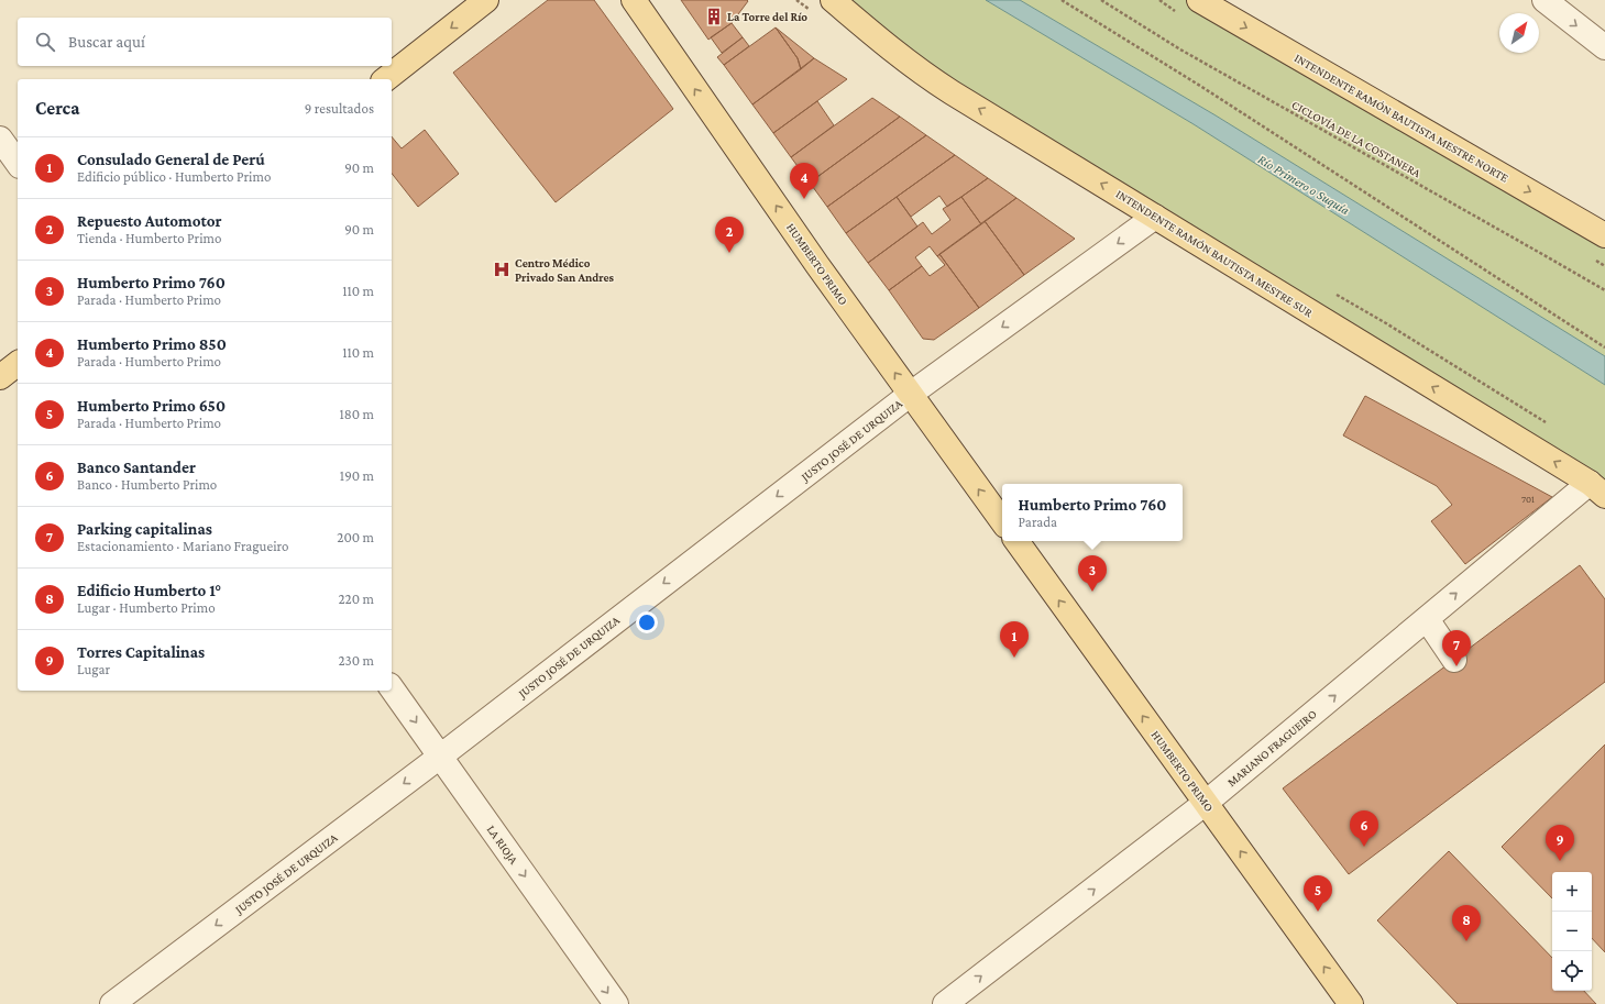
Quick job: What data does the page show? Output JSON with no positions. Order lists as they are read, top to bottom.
{
  "streets": {
    "main road": ["INTENDENTE RAMÓN BAUTISTA MESTRE NORTE", "INTENDENTE RAMÓN BAUTISTA MESTRE SUR", "HUMBERTO PRIMO"],
    "street": ["JUSTO JOSÉ DE URQUIZA", "MARIANO FRAGUEIRO", "LA RIOJA"],
    "path": ["CICLOVÍA DE LA COSTANERA"]
  },
  "crossings": [
    ["INTENDENTE RAMÓN BAUTISTA MESTRE SUR", "JUSTO JOSÉ DE URQUIZA"],
    ["INTENDENTE RAMÓN BAUTISTA MESTRE SUR", "MARIANO FRAGUEIRO"],
    ["HUMBERTO PRIMO", "JUSTO JOSÉ DE URQUIZA"],
    ["HUMBERTO PRIMO", "MARIANO FRAGUEIRO"],
    ["JUSTO JOSÉ DE URQUIZA", "LA RIOJA"]
  ],
  "one_way": [
    "INTENDENTE RAMÓN BAUTISTA MESTRE NORTE",
    "INTENDENTE RAMÓN BAUTISTA MESTRE SUR",
    "HUMBERTO PRIMO",
    "JUSTO JOSÉ DE URQUIZA",
    "MARIANO FRAGUEIRO",
    "LA RIOJA"
  ],
  "water": ["Río Primero o Suquía"],
  "places": {
    "building": ["La Torre del Río"],
    "hospital": ["Centro Médico Privado San Andres"]
  },
  "house_numbers": ["701"],
  "north": "top right",
  "page": {
    "search": "Buscar aquí",
    "heading": ["Cerca", "9 resultados"],
    "list": [
      {
        "mark": "1",
        "name": "Consulado General de Perú",
        "note": "Edificio público · Humberto Primo",
        "value": "90 m"
      },
      {
        "mark": "2",
        "name": "Repuesto Automotor",
        "note": "Tienda · Humberto Primo",
        "value": "90 m"
      },
      {
        "mark": "3",
        "name": "Humberto Primo 760",
        "note": "Parada · Humberto Primo",
        "value": "110 m"
      },
      {
        "mark": "4",
        "name": "Humberto Primo 850",
        "note": "Parada · Humberto Primo",
        "value": "110 m"
      },
      {
        "mark": "5",
        "name": "Humberto Primo 650",
        "note": "Parada · Humberto Primo",
        "value": "180 m"
      },
      {
        "mark": "6",
        "name": "Banco Santander",
        "note": "Banco · Humberto Primo",
        "value": "190 m"
      },
      {
        "mark": "7",
        "name": "Parking capitalinas",
        "note": "Estacionamiento · Mariano Fragueiro",
        "value": "200 m"
      },
      {
        "mark": "8",
        "name": "Edificio Humberto 1°",
        "note": "Lugar · Humberto Primo",
        "value": "220 m"
      },
      {
        "mark": "9",
        "name": "Torres Capitalinas",
        "note": "Lugar",
        "value": "230 m"
      }
    ],
    "pins": [
      "4",
      "2",
      "3",
      "1",
      "7",
      "6",
      "9",
      "5",
      "8"
    ],
    "popup": ["Humberto Primo 760", "Parada"],
    "map_buttons": ["+", "−"]
  }
}
